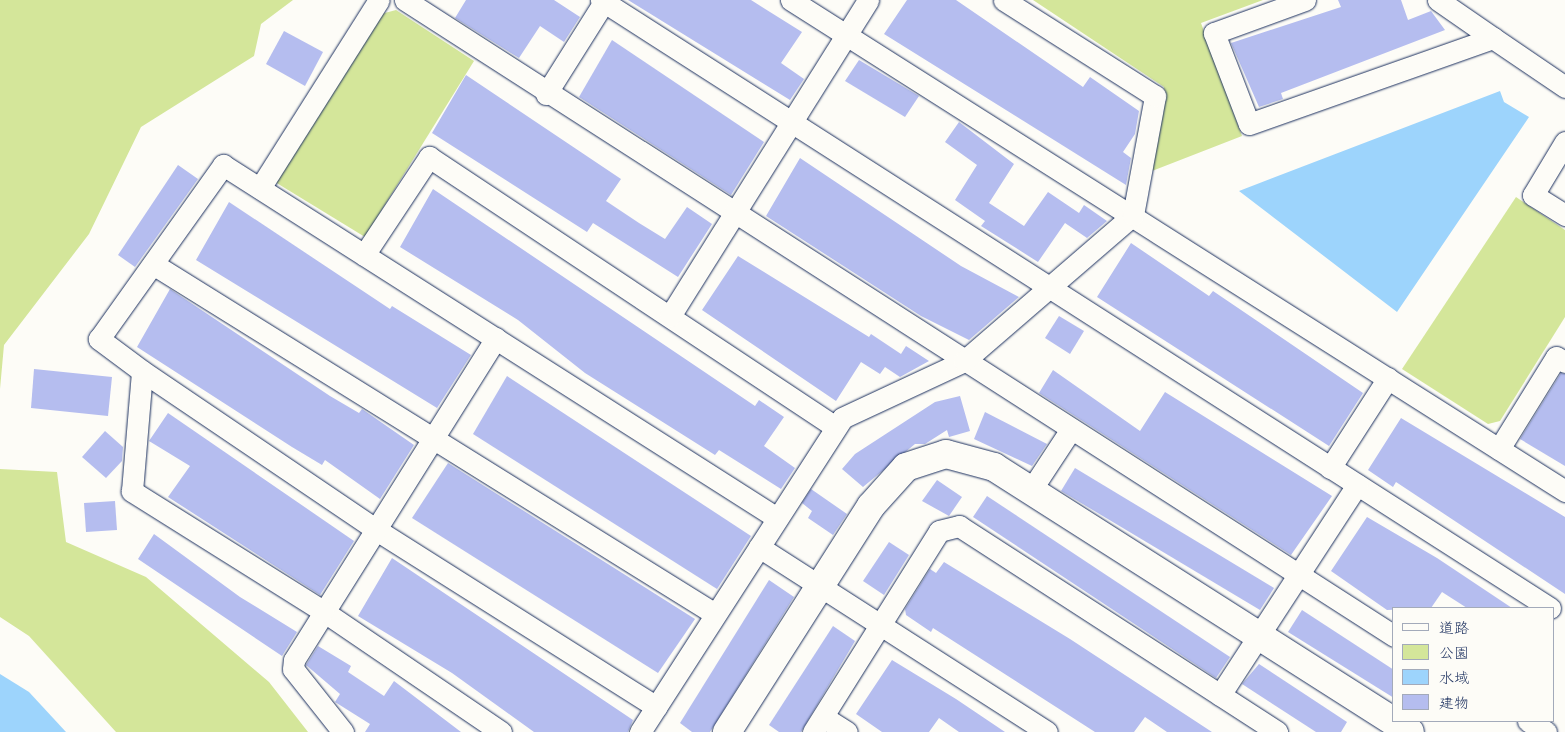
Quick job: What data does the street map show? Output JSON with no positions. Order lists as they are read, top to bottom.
{
  "legend": [
    "道路",
    "公園",
    "水域",
    "建物"
  ]
}
